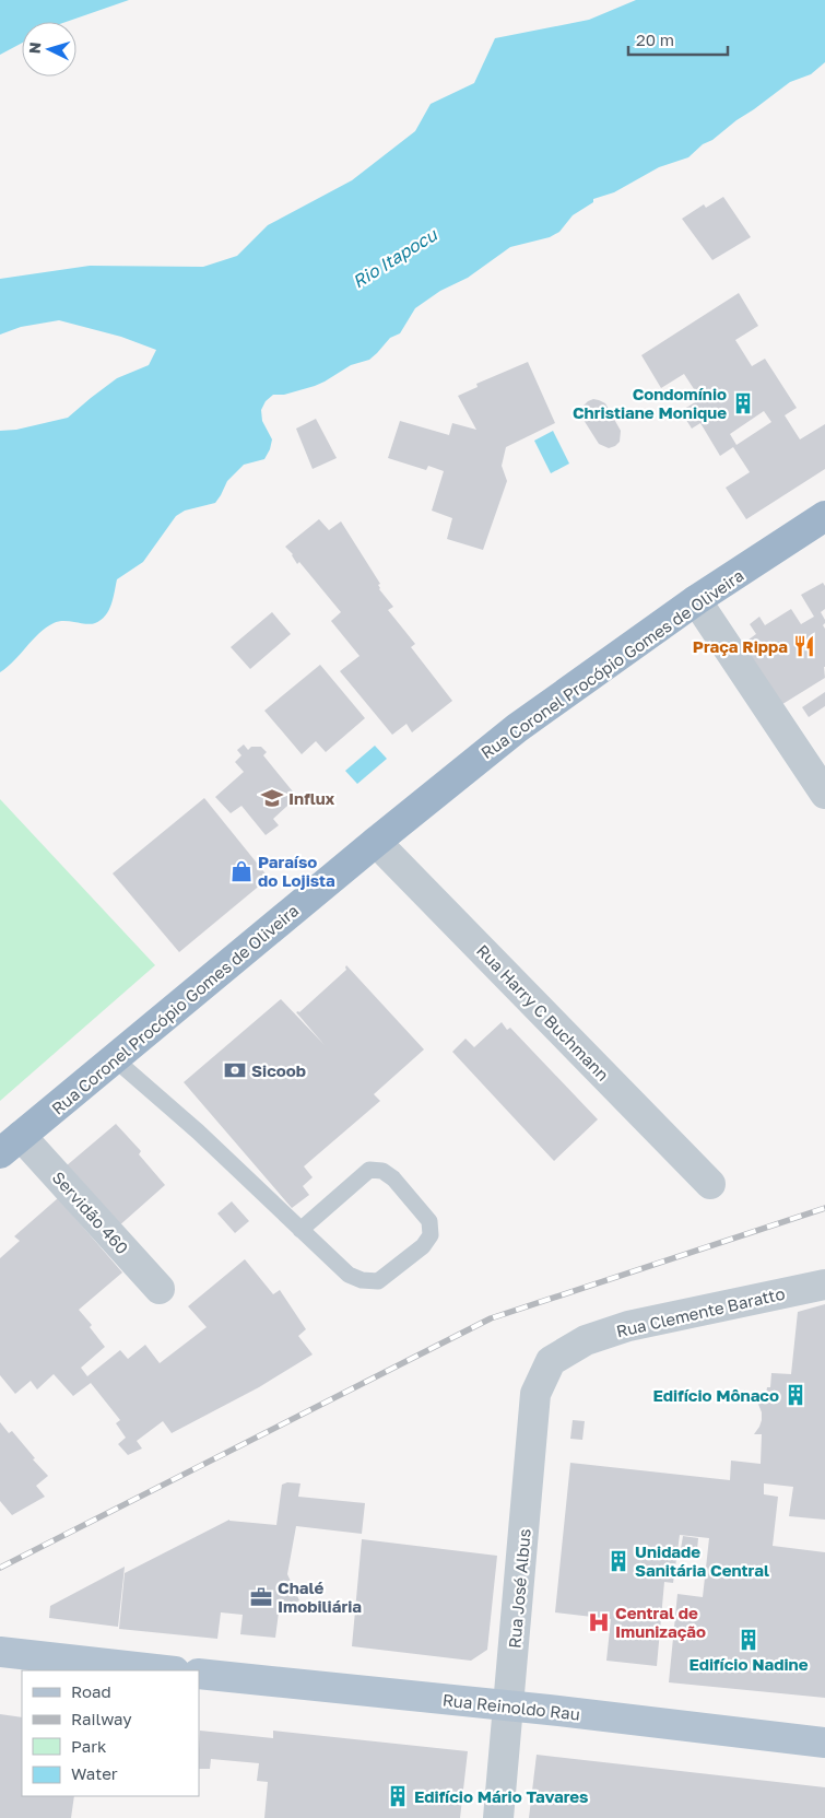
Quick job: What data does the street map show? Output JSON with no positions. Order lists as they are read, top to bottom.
{
  "streets": {
    "highway": ["Rua Coronel Procópio Gomes de Oliveira"],
    "main road": ["Rua Reinoldo Rau"],
    "street": [
      "Rua Harry C Buchmann",
      "Servidão 460",
      "Rua Clemente Baratto",
      "Rua José Albus"
    ]
  },
  "crossings": [
    ["Rua Coronel Procópio Gomes de Oliveira", "Rua Harry C Buchmann"],
    ["Rua Coronel Procópio Gomes de Oliveira", "Servidão 460"],
    ["Rua Clemente Baratto", "Rua José Albus"],
    ["Rua José Albus", "Rua Reinoldo Rau"]
  ],
  "water": ["Rio Itapocu"],
  "places": {
    "building": [
      "Condomínio Christiane Monique",
      "Edifício Mônaco",
      "Unidade Sanitária Central",
      "Edifício Nadine",
      "Edifício Mário Tavares"
    ],
    "restaurant": ["Praça Rippa"],
    "school or university": ["Influx"],
    "shop": ["Paraíso do Lojista"],
    "bank": ["Sicoob"],
    "office": ["Chalé Imobiliária"],
    "hospital": ["Central de Imunização"]
  },
  "legend": [
    "Road",
    "Railway",
    "Park",
    "Water"
  ],
  "scale_bar": "20 m",
  "north": "left"
}
